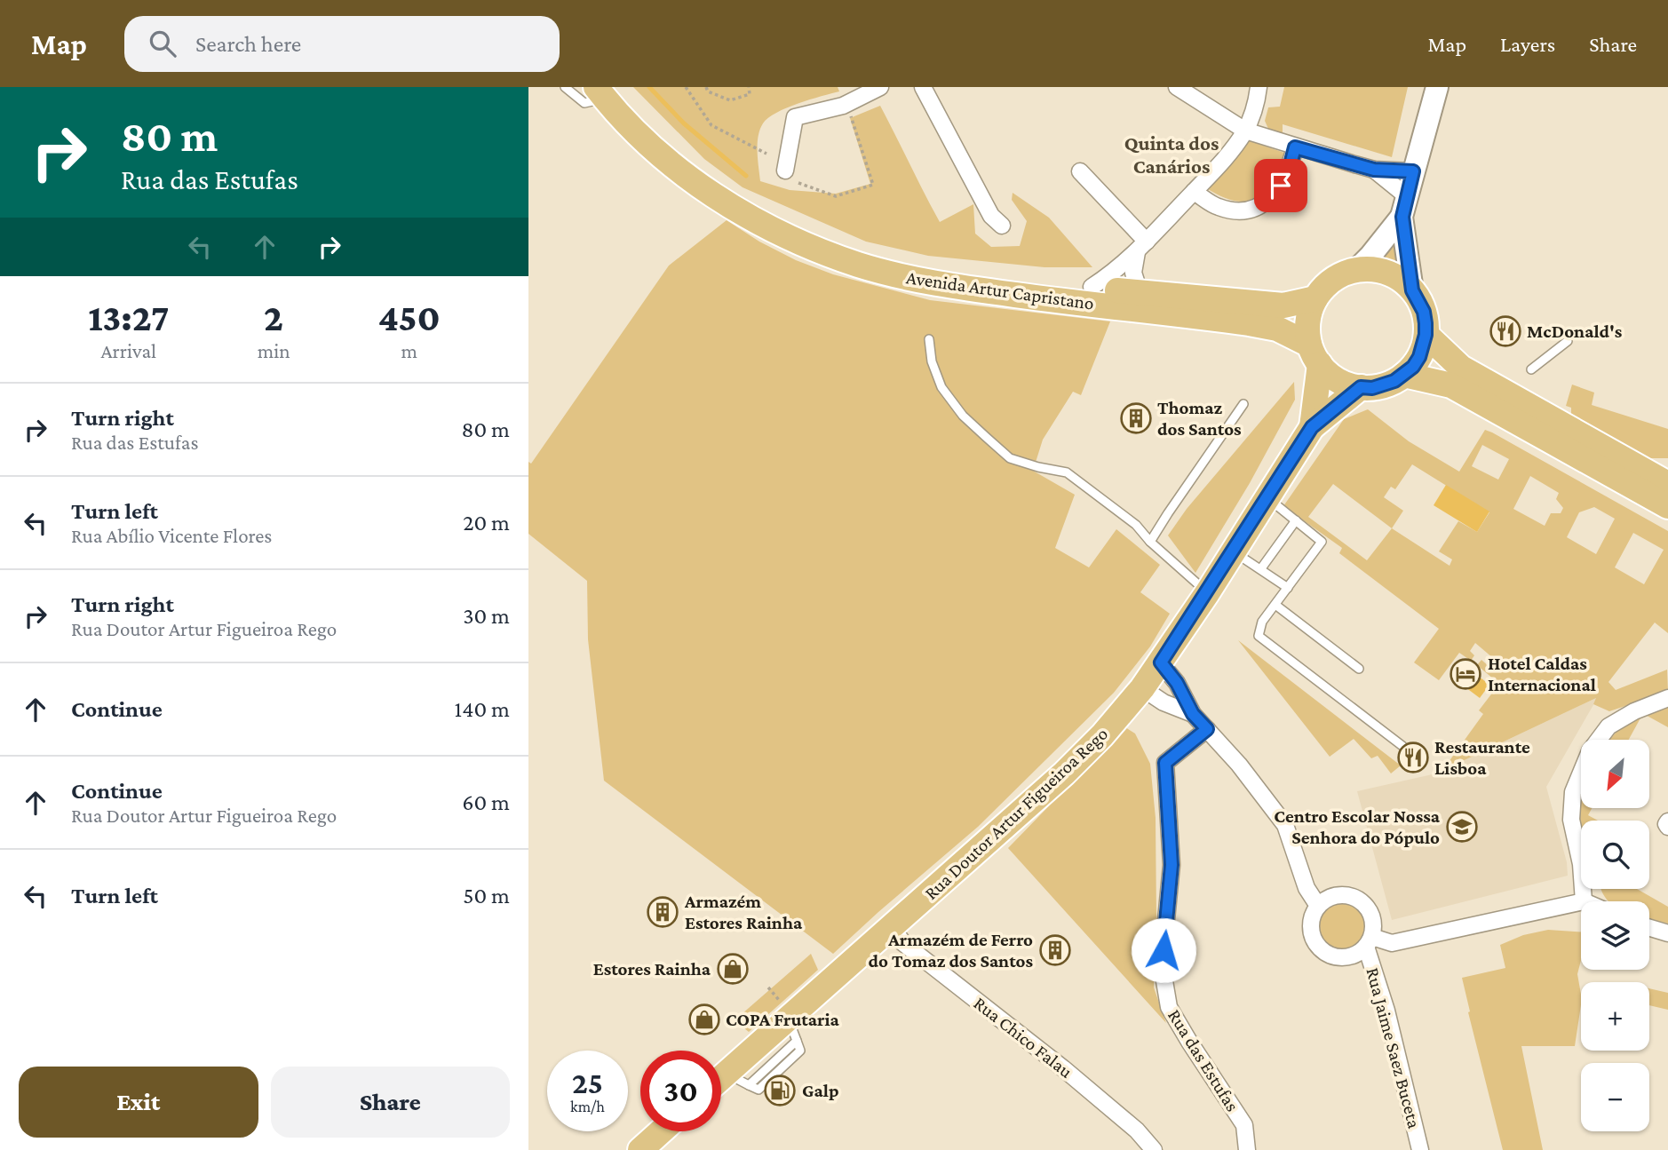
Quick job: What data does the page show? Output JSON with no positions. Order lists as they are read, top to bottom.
{
  "streets": {
    "main road": ["Avenida Artur Capristano", "Rua Doutor Artur Figueiroa Rego"],
    "street": ["Rua Chico Falau", "Rua Jaime Saez Buceta", "Rua das Estufas"]
  },
  "crossings": [
    ["Avenida Artur Capristano", "Rua Doutor Artur Figueiroa Rego"],
    ["Rua Doutor Artur Figueiroa Rego", "Rua Chico Falau"]
  ],
  "districts": ["Quinta dos Canários"],
  "places": {
    "restaurant": ["McDonald's", "Restaurante Lisboa"],
    "building": ["Thomaz dos Santos", "Armazém Estores Rainha", "Armazém de Ferro do Tomaz dos Santos"],
    "hotel": ["Hotel Caldas Internacional"],
    "school or university": ["Centro Escolar Nossa Senhora do Pópulo"],
    "shop": ["Estores Rainha", "COPA Frutaria"],
    "fuel station": ["Galp"]
  },
  "north": "bottom left",
  "page": {
    "header": "Map",
    "search": "Search here",
    "nav": ["Map", "Layers", "Share"],
    "turn": ["80 m", "Rua das Estufas"],
    "eta": [
      "13:27",
      "Arrival",
      "2",
      "min",
      "450",
      "m"
    ],
    "list": [
      {
        "name": "Turn right",
        "note": "Rua das Estufas",
        "value": "80 m"
      },
      {
        "name": "Turn left",
        "note": "Rua Abílio Vicente Flores",
        "value": "20 m"
      },
      {
        "name": "Turn right",
        "note": "Rua Doutor Artur Figueiroa Rego",
        "value": "30 m"
      },
      {
        "name": "Continue",
        "value": "140 m"
      },
      {
        "name": "Continue",
        "note": "Rua Doutor Artur Figueiroa Rego",
        "value": "60 m"
      },
      {
        "name": "Turn left",
        "value": "50 m"
      }
    ],
    "map_buttons": ["+", "−"],
    "speed": "25 km/h",
    "limit": "30",
    "buttons": ["Exit", "Share"]
  }
}
